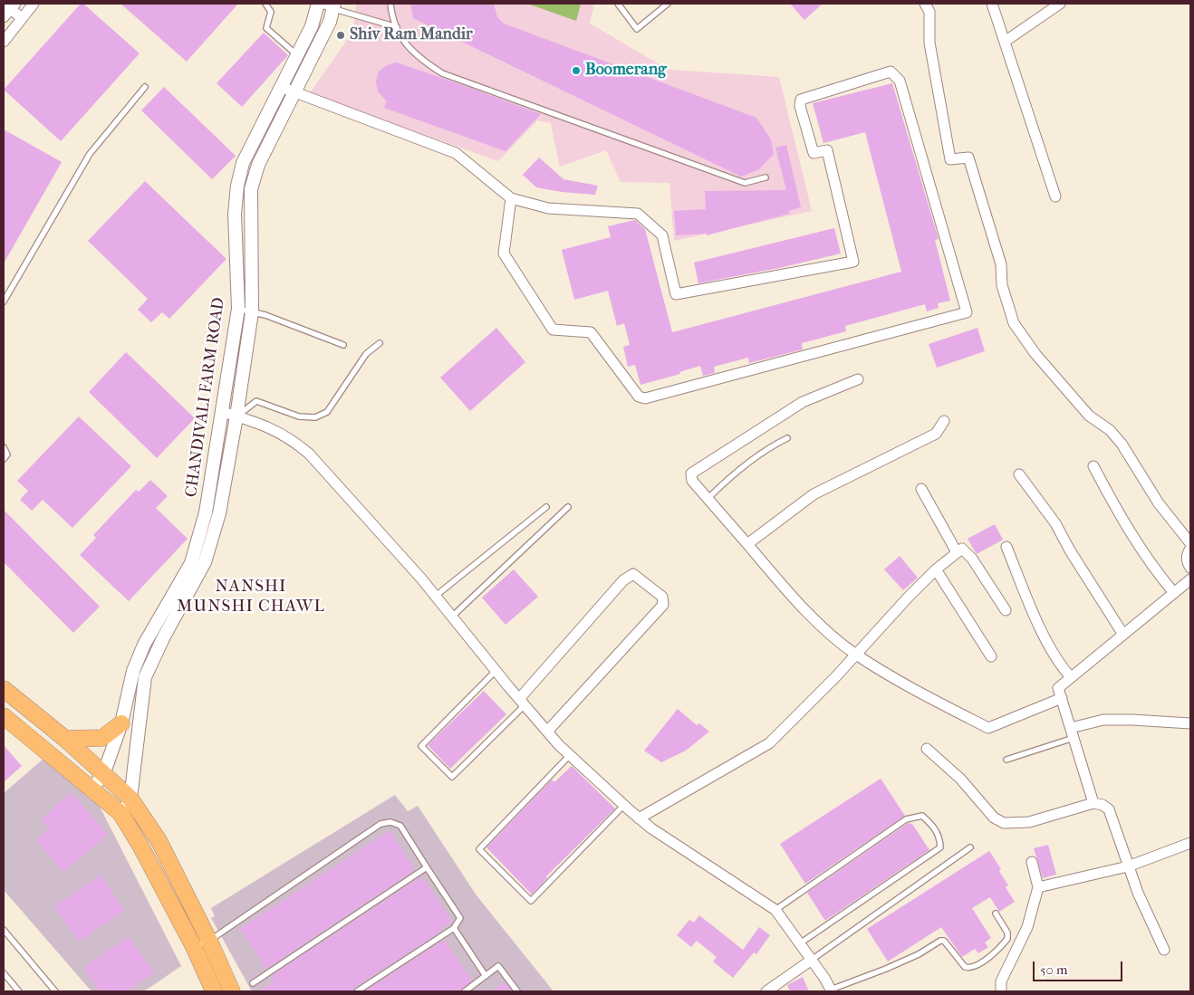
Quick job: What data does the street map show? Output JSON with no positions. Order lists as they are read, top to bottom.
{
  "streets": {
    "street": ["CHANDIVALI FARM ROAD"]
  },
  "districts": ["NANSHI MUNSHI CHAWL"],
  "places": ["Shiv Ram Mandir", "Boomerang"],
  "scale_bar": "50 m"
}
